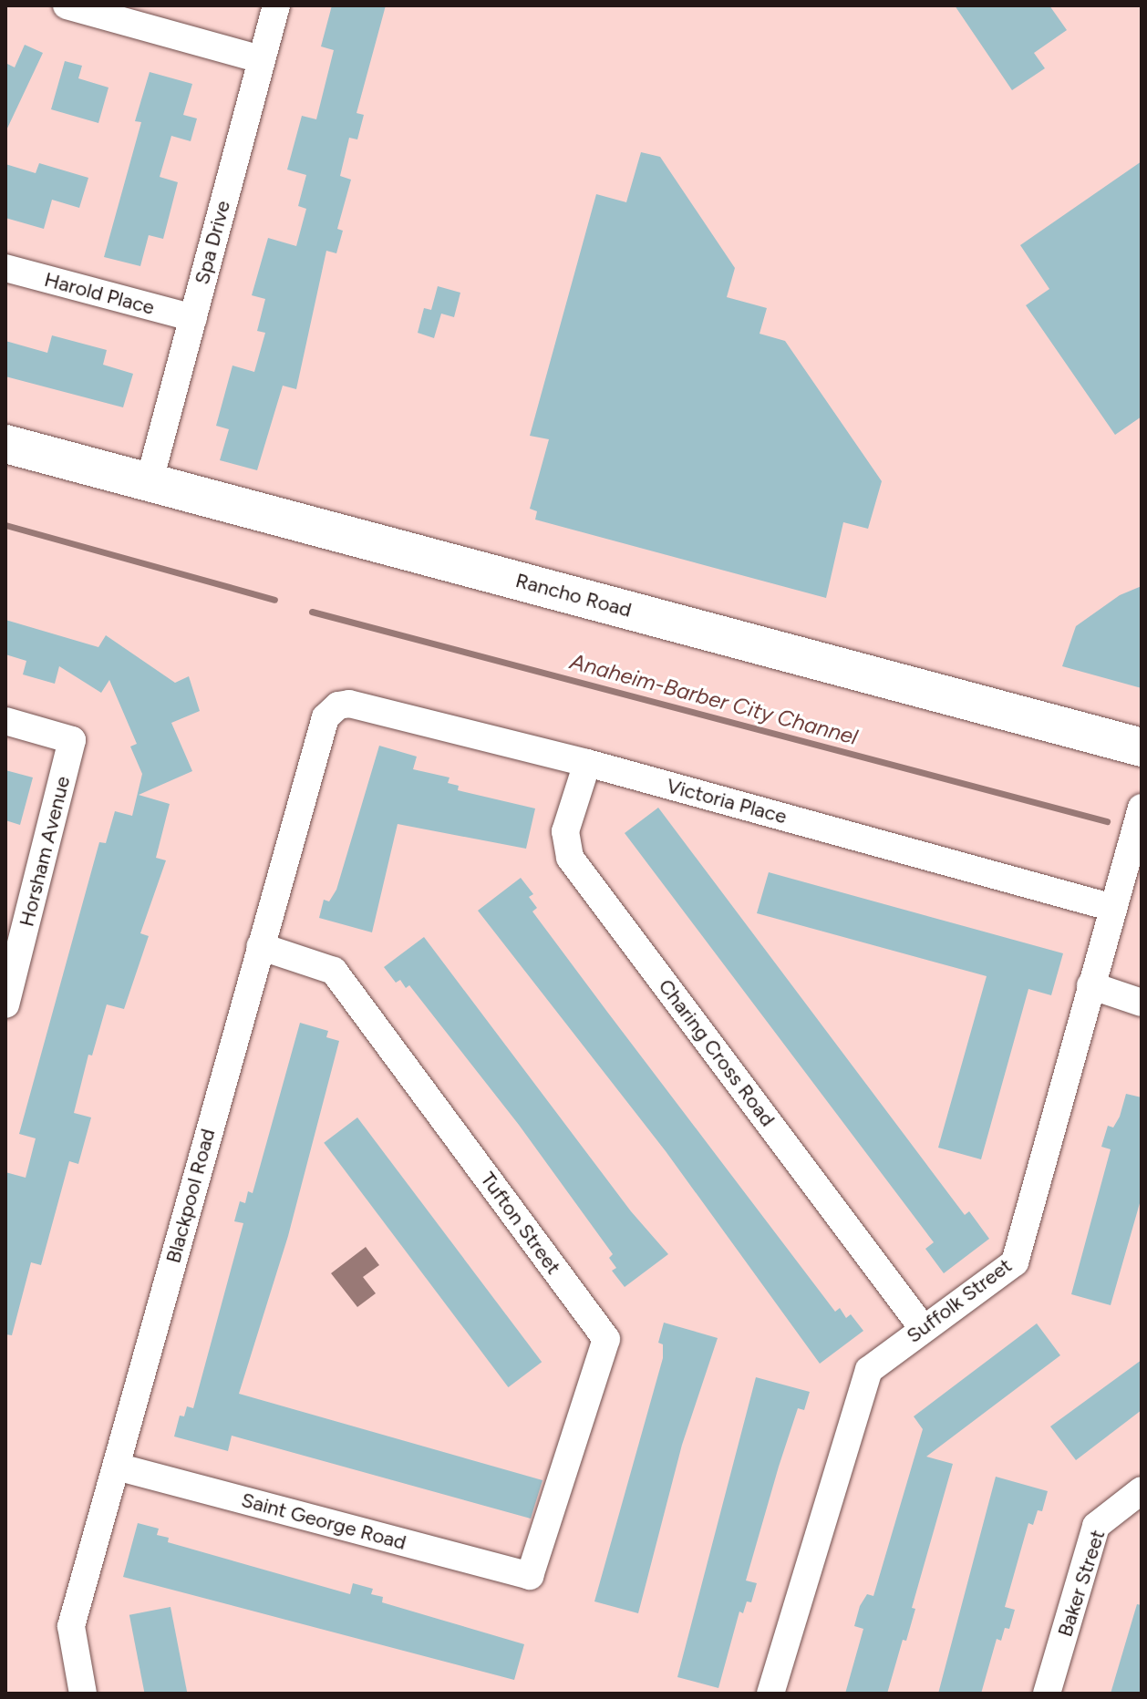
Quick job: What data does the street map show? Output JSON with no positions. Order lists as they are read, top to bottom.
{
  "streets": {
    "street": [
      "Spa Drive",
      "Harold Place",
      "Rancho Road",
      "Victoria Place",
      "Horsham Avenue",
      "Charing Cross Road",
      "Blackpool Road",
      "Tufton Street",
      "Suffolk Street",
      "Saint George Road",
      "Baker Street"
    ]
  },
  "crossings": [
    ["Spa Drive", "Harold Place"],
    ["Spa Drive", "Rancho Road"],
    ["Victoria Place", "Charing Cross Road"],
    ["Victoria Place", "Blackpool Road"],
    ["Victoria Place", "Suffolk Street"],
    ["Charing Cross Road", "Suffolk Street"],
    ["Blackpool Road", "Tufton Street"],
    ["Blackpool Road", "Saint George Road"],
    ["Tufton Street", "Saint George Road"]
  ],
  "water": ["Anaheim-Barber City Channel"]
}
